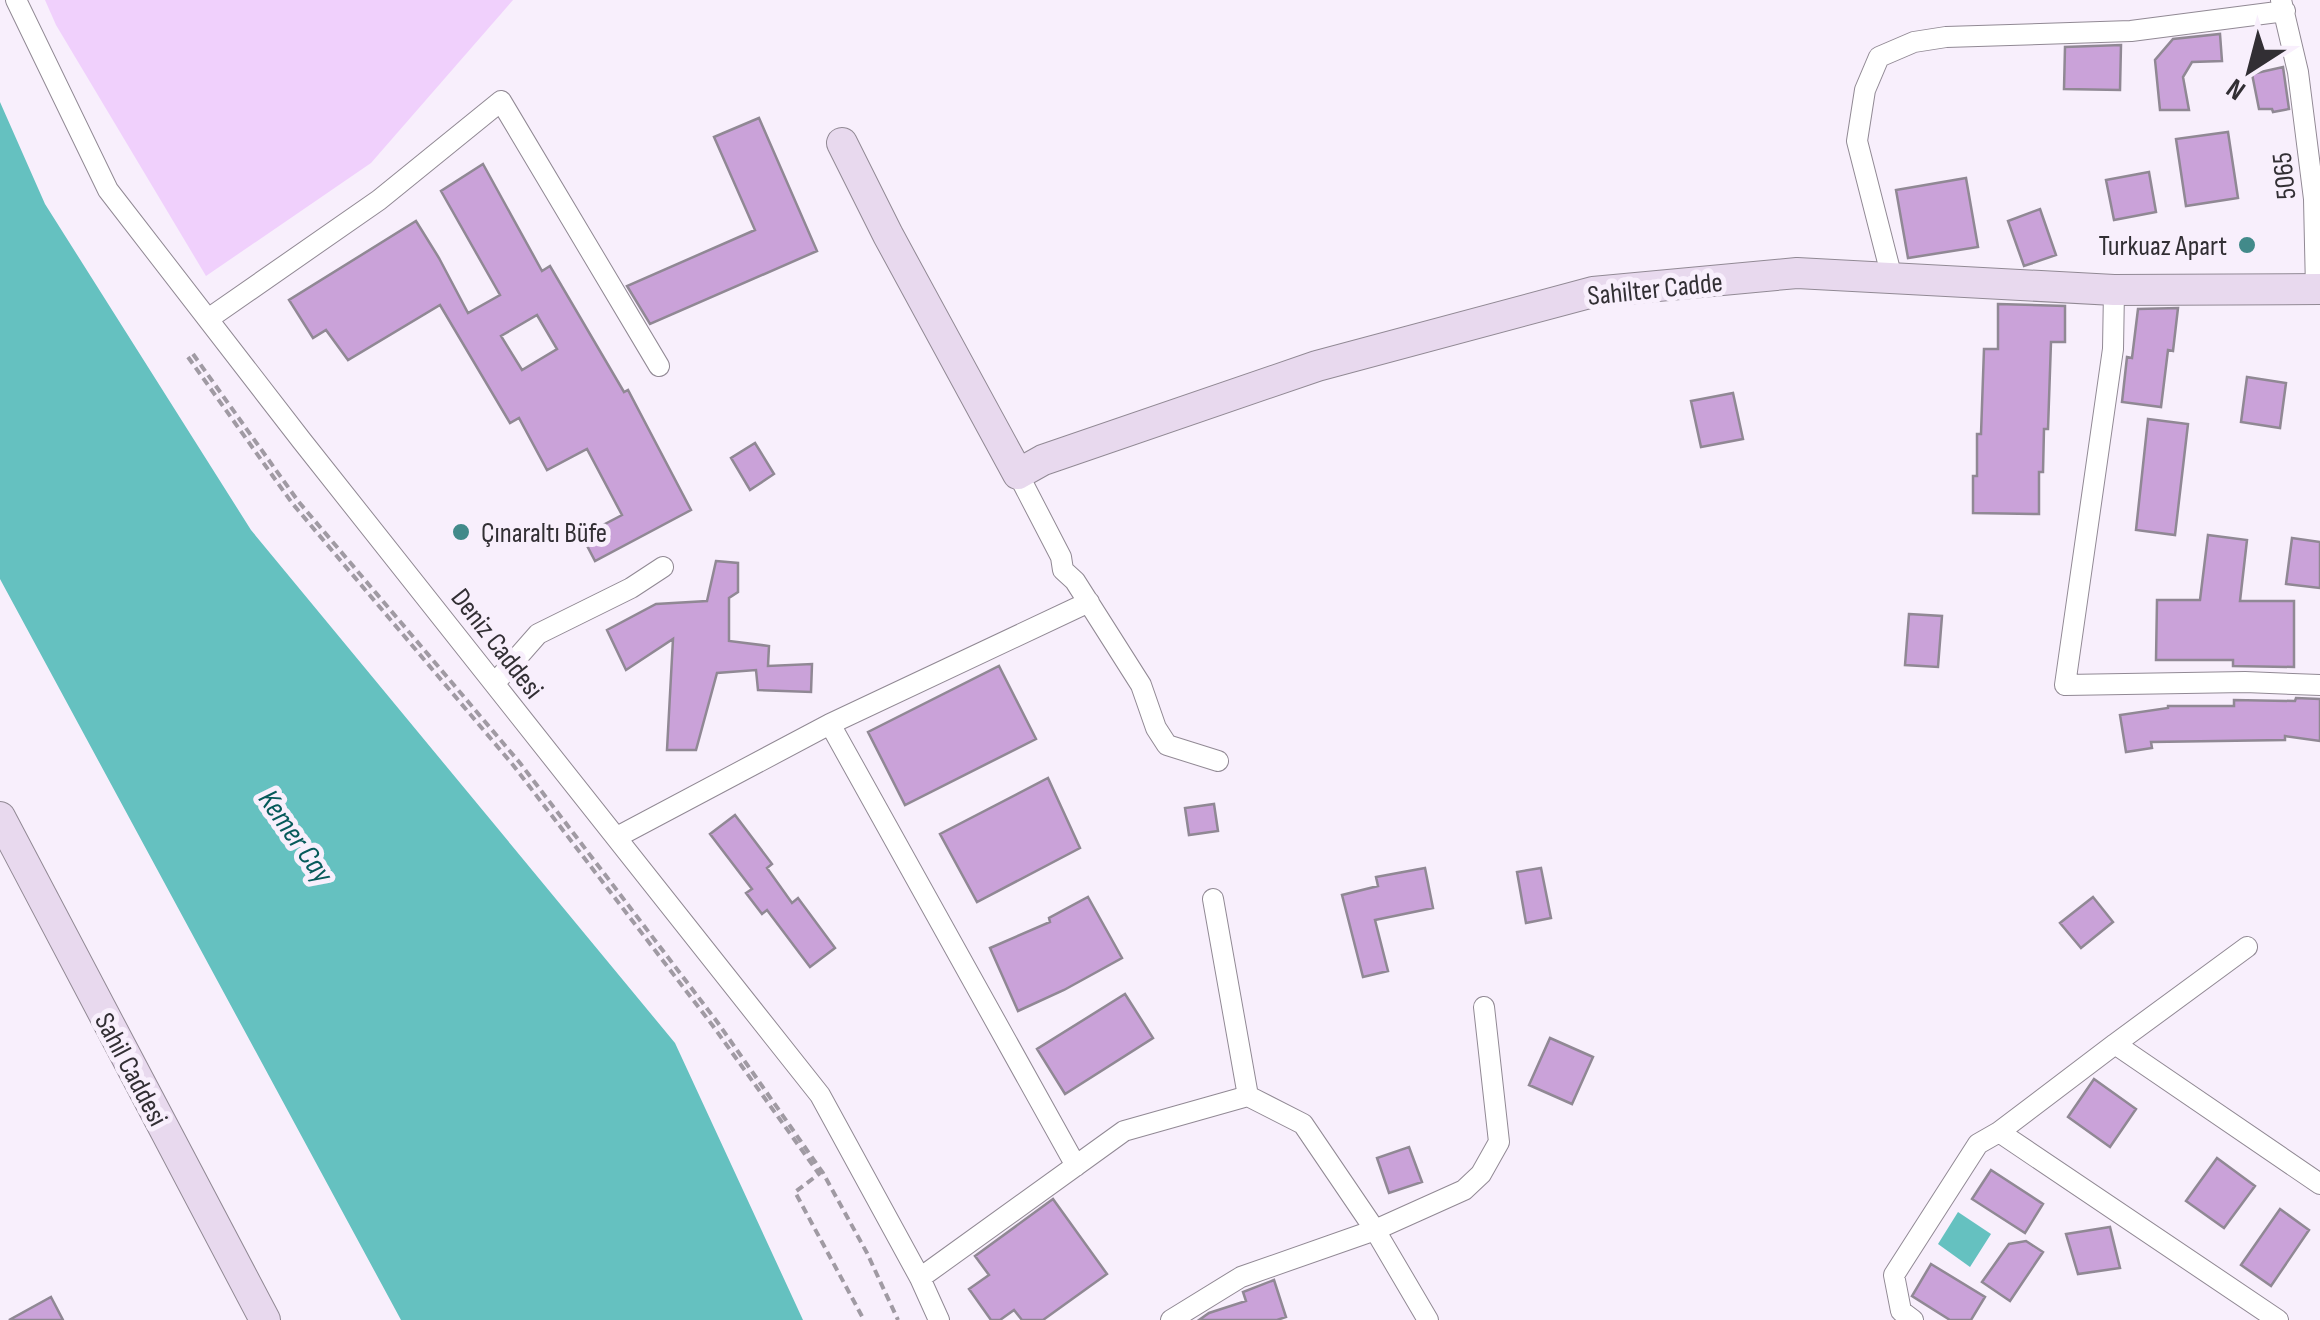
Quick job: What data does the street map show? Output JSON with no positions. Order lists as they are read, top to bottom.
{
  "streets": {
    "street": [
      "5065",
      "Sahilter Cadde",
      "Deniz Caddesi",
      "Sahil Caddesi"
    ]
  },
  "crossings": [
    ["5065", "Sahilter Cadde"]
  ],
  "water": ["Kemer Cay"],
  "places": ["Turkuaz Apart", "Çınaraltı Büfe"],
  "north": "bottom left"
}
